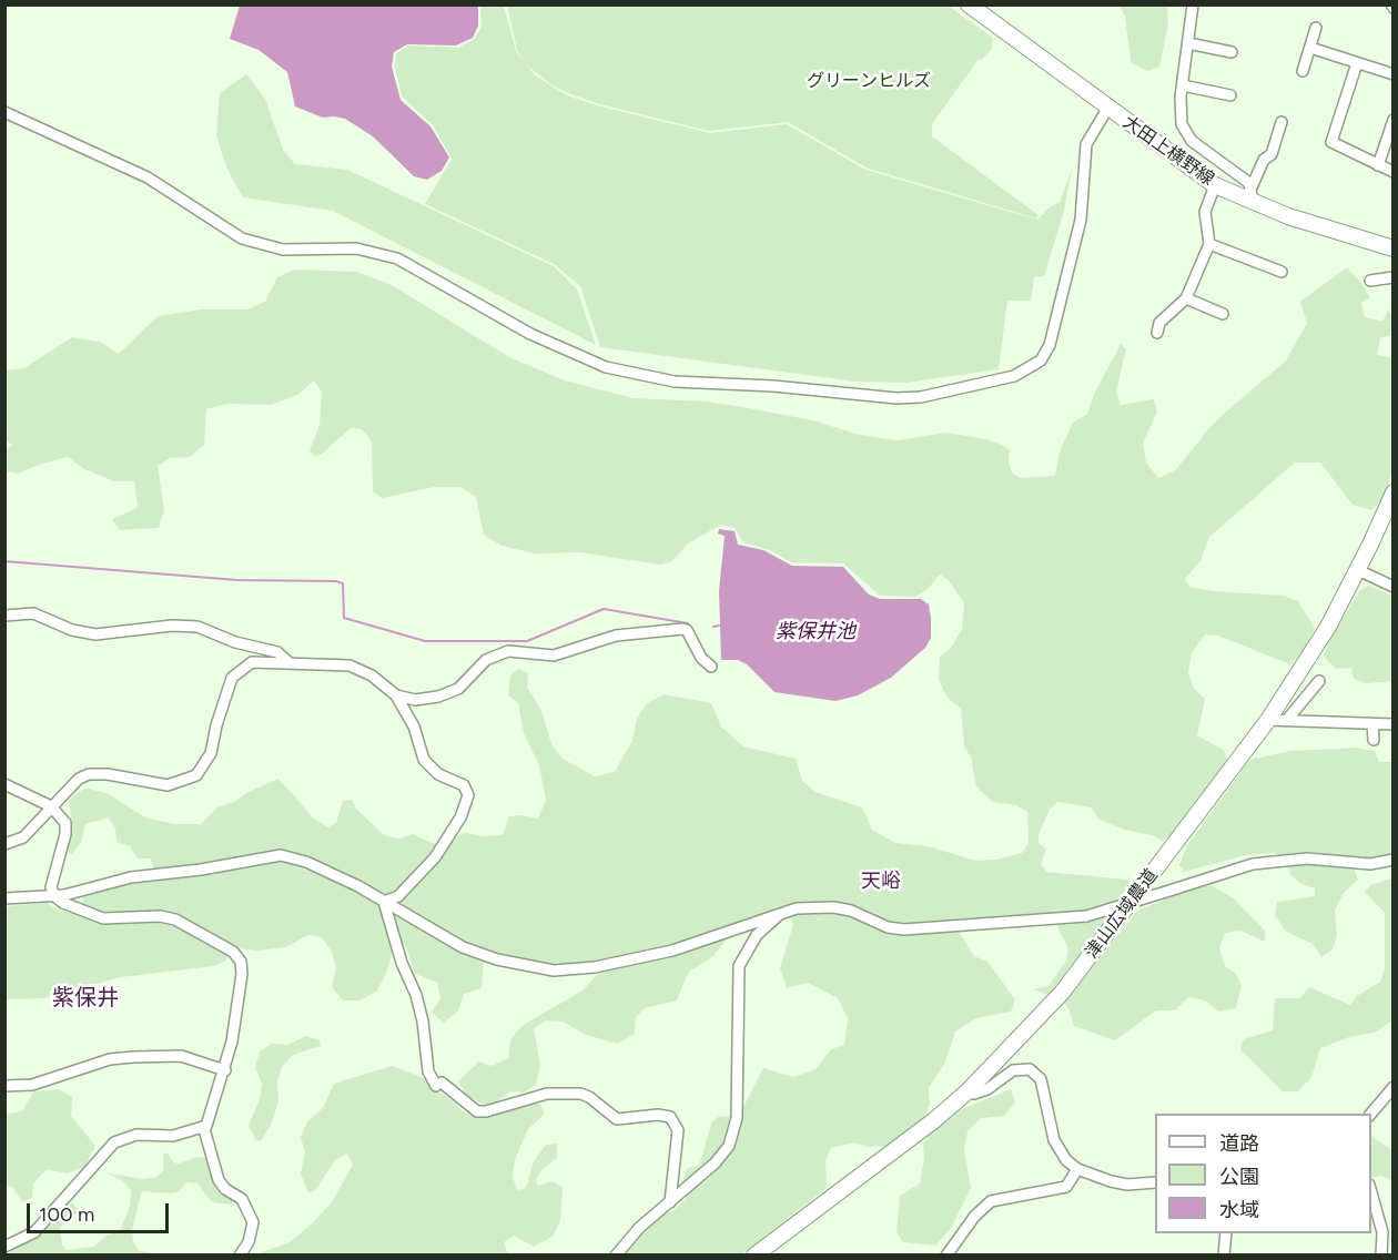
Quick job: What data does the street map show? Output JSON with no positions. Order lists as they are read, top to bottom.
{
  "streets": {
    "street": ["大田上横野線", "津山広域農道"]
  },
  "districts": ["天峪", "紫保井"],
  "water": ["紫保井池"],
  "parks": ["グリーンヒルズ"],
  "legend": ["道路", "公園", "水域"],
  "scale_bar": "100 m"
}
